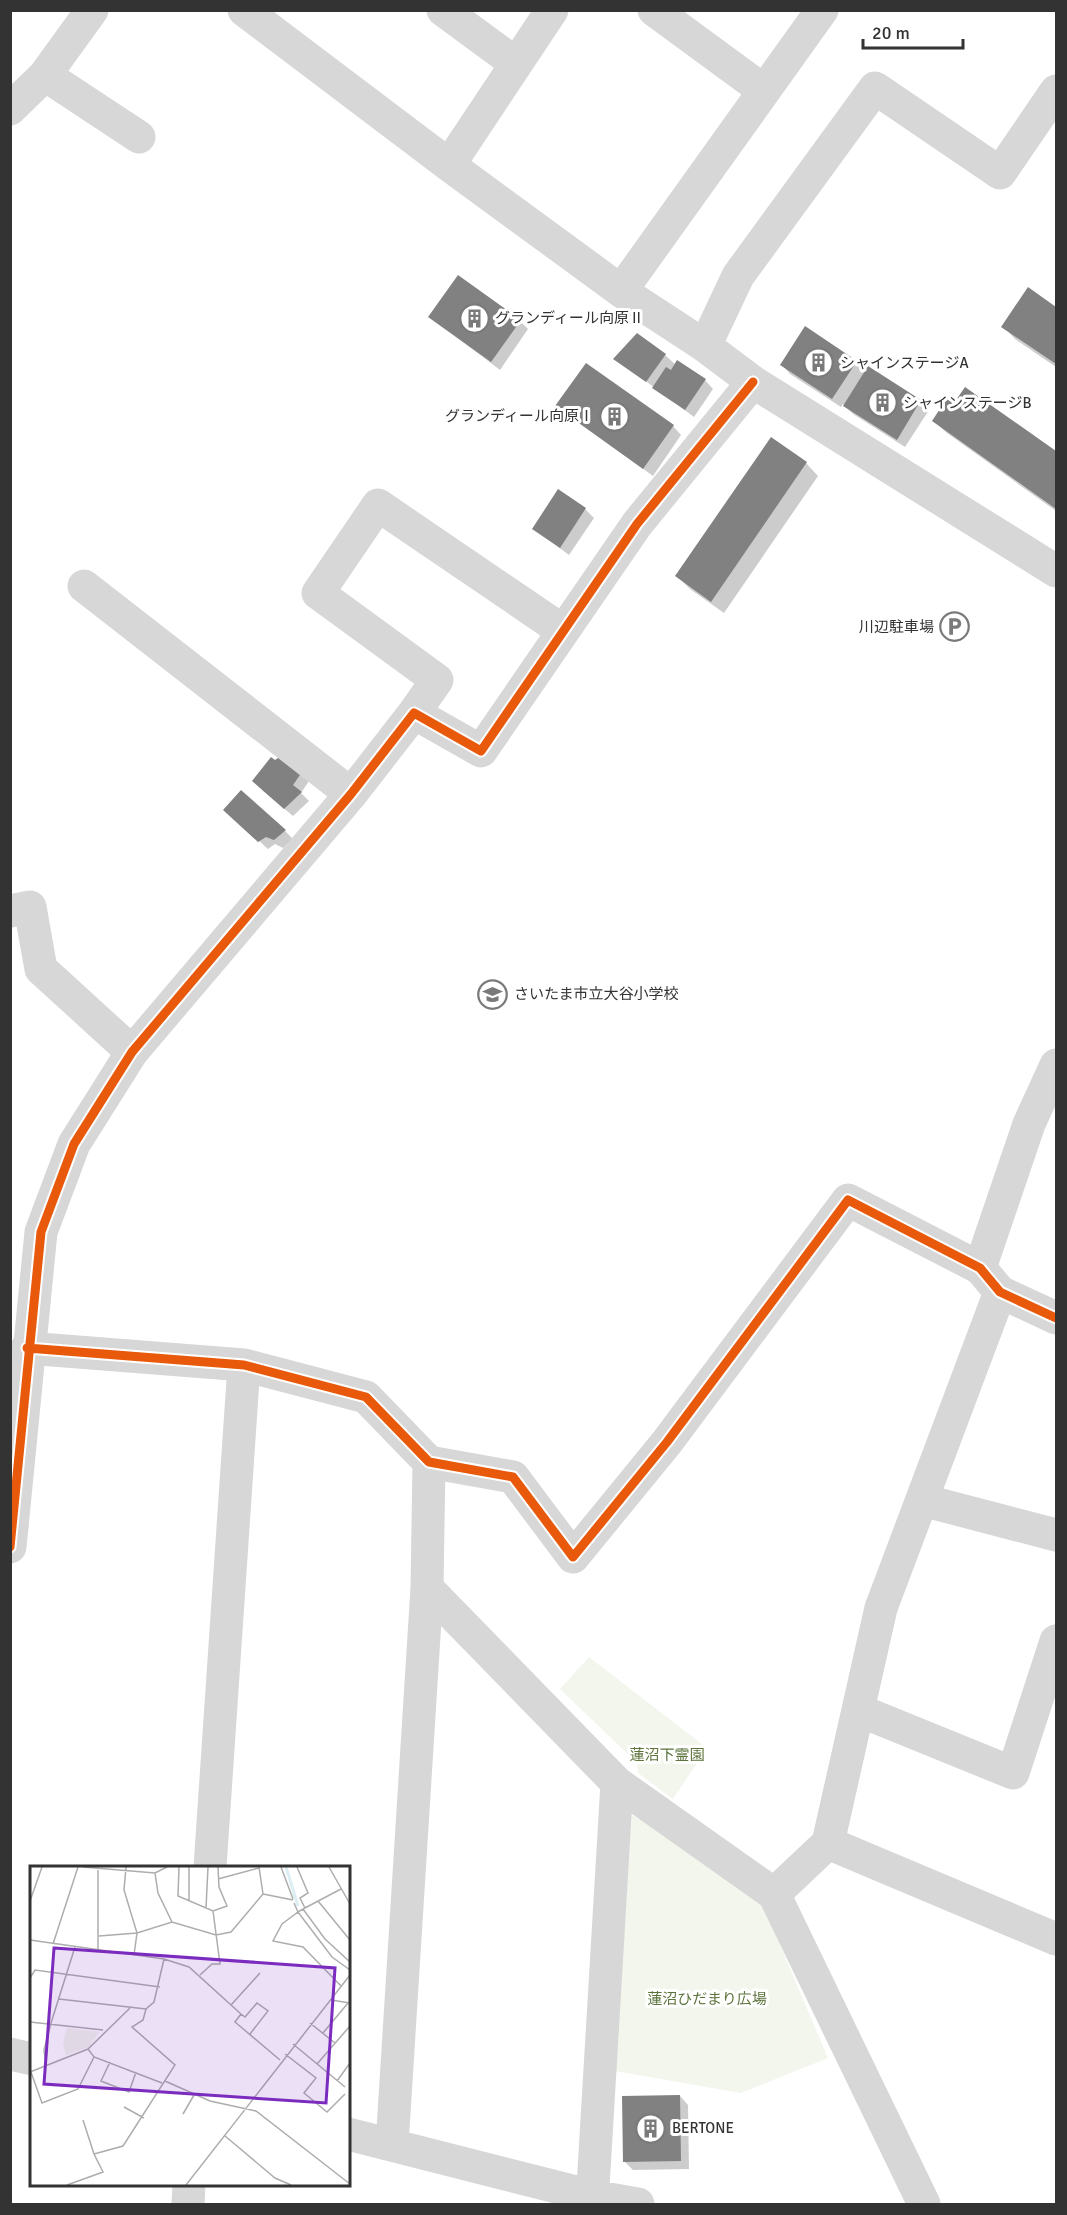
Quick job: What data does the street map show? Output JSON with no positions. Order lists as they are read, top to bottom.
{
  "parks": ["蓮沼下霊園", "蓮沼ひだまり広場"],
  "places": {
    "building": [
      "グランディール向原Ⅱ",
      "シャインステージA",
      "シャインステージB",
      "グランディール向原Ⅰ",
      "BERTONE"
    ],
    "parking": ["川辺駐車場"],
    "school or university": ["さいたま市立大谷小学校"]
  },
  "scale_bar": "20 m"
}
